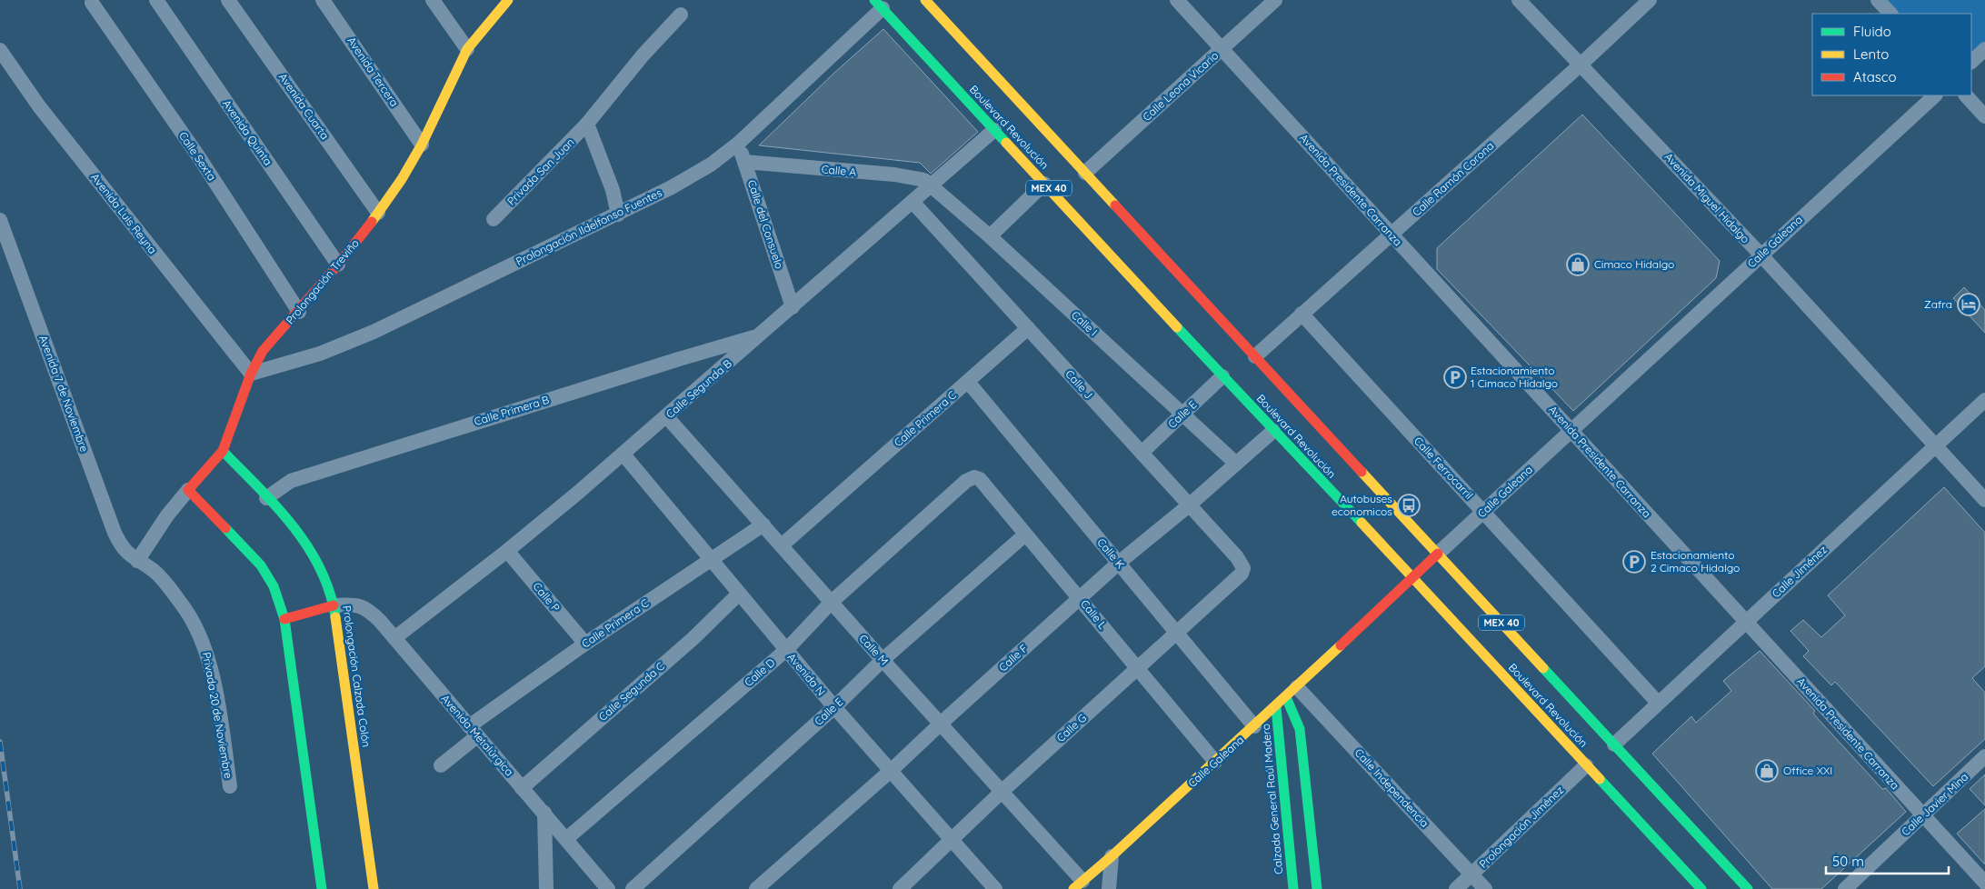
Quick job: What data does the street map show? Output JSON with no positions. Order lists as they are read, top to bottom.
{
  "streets": {
    "main road": [
      "Boulevard Revolución",
      "MEX 40",
      "Calle Galeana",
      "Prolongación Treviño",
      "Prolongación Calzada Colón",
      "Calzada General Raúl Madero"
    ],
    "street": [
      "Avenida Tercera",
      "Calle Leona Vicario",
      "Avenida Cuarta",
      "Avenida Quinta",
      "Calle Sexta",
      "Calle A",
      "Privada San Juan",
      "Calle Ramón Corona",
      "Avenida Presidente Carranza",
      "Avenida Miguel Hidalgo",
      "Avenida Luis Reyna",
      "Calle del Consuelo",
      "Prolongación Ildelfonso Fuentes",
      "Calle I",
      "Calle J",
      "Calle Segunda B",
      "Avenida 7 de Noviembre",
      "Calle Primera B",
      "Calle E",
      "Calle Primera C",
      "Calle Ferrocarril",
      "Calle K",
      "Calle Jiménez",
      "Calle P",
      "Calle L",
      "Calle M",
      "Calle F",
      "Calle D",
      "Avenida N",
      "Calle Segunda C",
      "Privada 20 de Noviembre",
      "Calle G",
      "Avenida Metalúrgica",
      "Calle Independencia",
      "Calle Javier Mina",
      "Prolongación Jiménez"
    ]
  },
  "crossings": [
    ["Avenida Tercera", "Prolongación Treviño"],
    ["Calle Leona Vicario", "MEX 40"],
    ["Calle Leona Vicario", "Avenida Presidente Carranza"],
    ["Avenida Cuarta", "Prolongación Treviño"],
    ["Boulevard Revolución", "Prolongación Ildelfonso Fuentes"],
    ["Boulevard Revolución", "Calle Galeana"],
    ["Boulevard Revolución", "Calle Segunda B"],
    ["Boulevard Revolución", "Calle E"],
    ["Boulevard Revolución", "Calle F"],
    ["Boulevard Revolución", "Prolongación Jiménez"],
    ["Avenida Quinta", "Prolongación Treviño"],
    ["Calle Sexta", "Prolongación Treviño"],
    ["Calle A", "Calle del Consuelo"],
    ["Calle A", "Calle I"],
    ["Calle A", "Calle Segunda B"],
    ["Calle Ramón Corona", "MEX 40"],
    ["Calle Ramón Corona", "Avenida Presidente Carranza"],
    ["Calle Ramón Corona", "Avenida Miguel Hidalgo"],
    ["Calle Ramón Corona", "Calle Ferrocarril"],
    ["MEX 40", "Calle Galeana"],
    ["MEX 40", "Calle Jiménez"],
    ["Avenida Presidente Carranza", "Calle Galeana"],
    ["Avenida Presidente Carranza", "Calle Jiménez"],
    ["Avenida Presidente Carranza", "Calle Javier Mina"],
    ["Avenida Miguel Hidalgo", "Calle Galeana"],
    ["Avenida Miguel Hidalgo", "Calle Jiménez"],
    ["Avenida Luis Reyna", "Prolongación Ildelfonso Fuentes"],
    ["Avenida Luis Reyna", "Prolongación Treviño"],
    ["Calle del Consuelo", "Prolongación Ildelfonso Fuentes"],
    ["Calle del Consuelo", "Calle Segunda B"],
    ["Prolongación Ildelfonso Fuentes", "Prolongación Treviño"],
    ["Calle Galeana", "Calle Ferrocarril"],
    ["Calle Galeana", "Calle K"],
    ["Calle Galeana", "Calle L"],
    ["Calle Galeana", "Calle M"],
    ["Calle Galeana", "Calle Independencia"],
    ["Calle Galeana", "Calzada General Raúl Madero"],
    ["Prolongación Treviño", "Avenida 7 de Noviembre"],
    ["Prolongación Treviño", "Prolongación Calzada Colón"],
    ["Prolongación Treviño", "Privada 20 de Noviembre"],
    ["Calle I", "Calle Segunda B"],
    ["Calle I", "Calle E"],
    ["Calle I", "Calle F"],
    ["Calle J", "Calle Segunda B"],
    ["Calle J", "Calle E"],
    ["Calle J", "Calle Primera C"],
    ["Calle J", "Calle F"],
    ["Calle J", "Calle G"],
    ["Calle Segunda B", "Calle Primera B"],
    ["Calle Segunda B", "Calle P"],
    ["Calle Segunda B", "Calle M"],
    ["Calle Segunda B", "Avenida N"],
    ["Calle Segunda B", "Avenida Metalúrgica"],
    ["Avenida 7 de Noviembre", "Privada 20 de Noviembre"],
    ["Calle Primera B", "Prolongación Calzada Colón"],
    ["Calle E", "Calle L"],
    ["Calle E", "Calle M"],
    ["Calle E", "Avenida N"],
    ["Calle Primera C", "Calle K"],
    ["Calle Primera C", "Calle P"],
    ["Calle Primera C", "Calle M"],
    ["Calle Primera C", "Avenida N"],
    ["Calle Primera C", "Avenida Metalúrgica"],
    ["Calle Ferrocarril", "Calle Jiménez"],
    ["Calle K", "Calle F"],
    ["Calle K", "Calle G"],
    ["Calle L", "Calle F"],
    ["Calle L", "Calle D"],
    ["Calle L", "Calle G"],
    ["Calle M", "Calle F"],
    ["Calle M", "Calle D"],
    ["Calle M", "Calle G"],
    ["Calle F", "Avenida N"],
    ["Calle D", "Avenida N"],
    ["Calle D", "Avenida Metalúrgica"],
    ["Avenida N", "Calle Segunda C"],
    ["Avenida N", "Calle G"],
    ["Prolongación Calzada Colón", "Avenida Metalúrgica"],
    ["Calle Segunda C", "Avenida Metalúrgica"],
    ["Calle Independencia", "Prolongación Jiménez"]
  ],
  "places": {
    "shop": ["Cimaco Hidalgo", "Office XXI"],
    "hotel": ["Zafra"],
    "parking": ["Estacionamiento 1 Cimaco Hidalgo", "Estacionamiento 2 Cimaco Hidalgo"],
    "bus stop": ["Autobuses economicos"]
  },
  "legend": ["Fluido", "Lento", "Atasco"],
  "scale_bar": "50 m"
}
